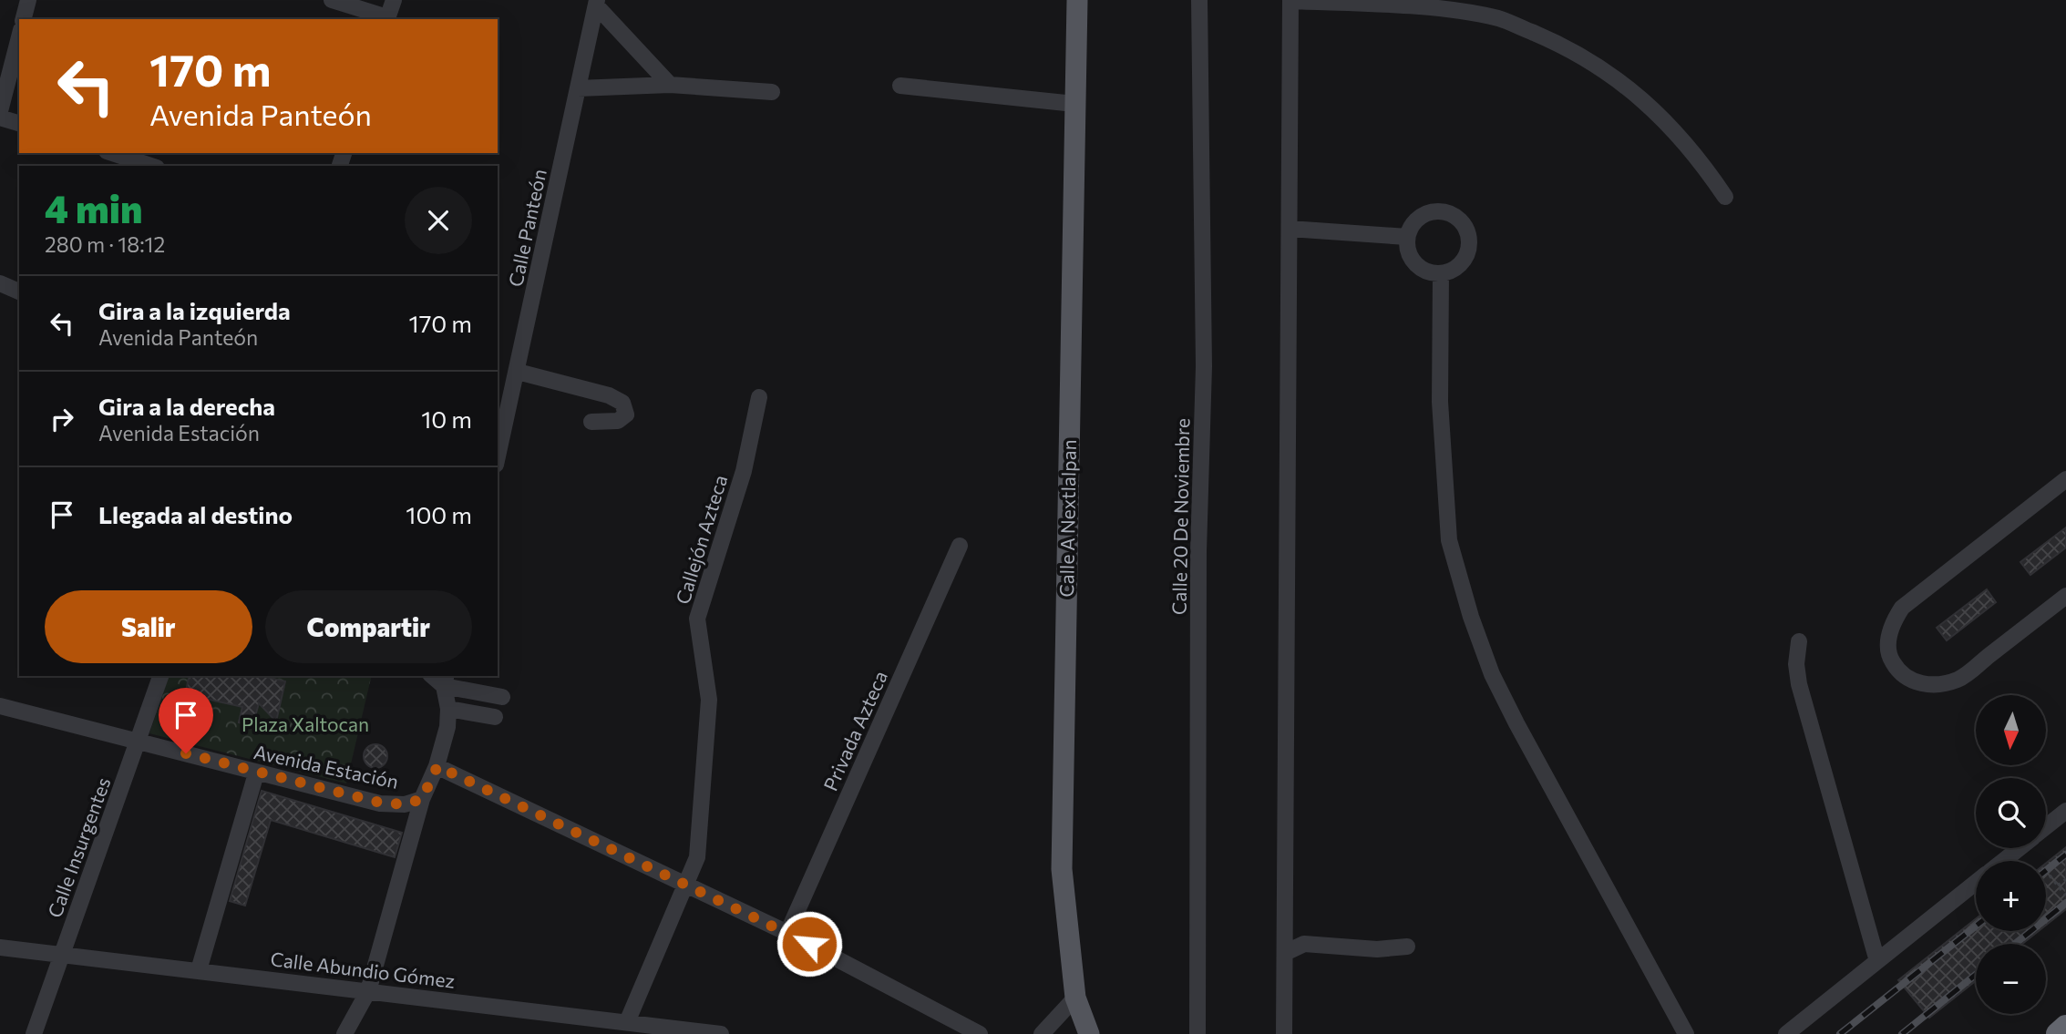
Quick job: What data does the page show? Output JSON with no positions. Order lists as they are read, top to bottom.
{
  "streets": {
    "main road": ["Calle A Nextlalpan"],
    "street": [
      "Calle Panteón",
      "Calle 20 De Noviembre",
      "Callejón Azteca",
      "Privada Azteca",
      "Avenida Estación",
      "Calle Insurgentes",
      "Calle Abundio Gómez"
    ]
  },
  "crossings": [
    ["Callejón Azteca", "Calle Abundio Gómez"],
    ["Avenida Estación", "Calle Insurgentes"],
    ["Calle Insurgentes", "Calle Abundio Gómez"]
  ],
  "parks": ["Plaza Xaltocan"],
  "north": "bottom",
  "page": {
    "turn": ["170 m", "Avenida Panteón"],
    "heading": ["4 min", "280 m · 18:12"],
    "list": [
      {
        "name": "Gira a la izquierda",
        "note": "Avenida Panteón",
        "value": "170 m"
      },
      {
        "name": "Gira a la derecha",
        "note": "Avenida Estación",
        "value": "10 m"
      },
      {
        "name": "Llegada al destino",
        "value": "100 m"
      }
    ],
    "buttons": ["Salir", "Compartir"],
    "map_buttons": ["+", "−"]
  }
}
